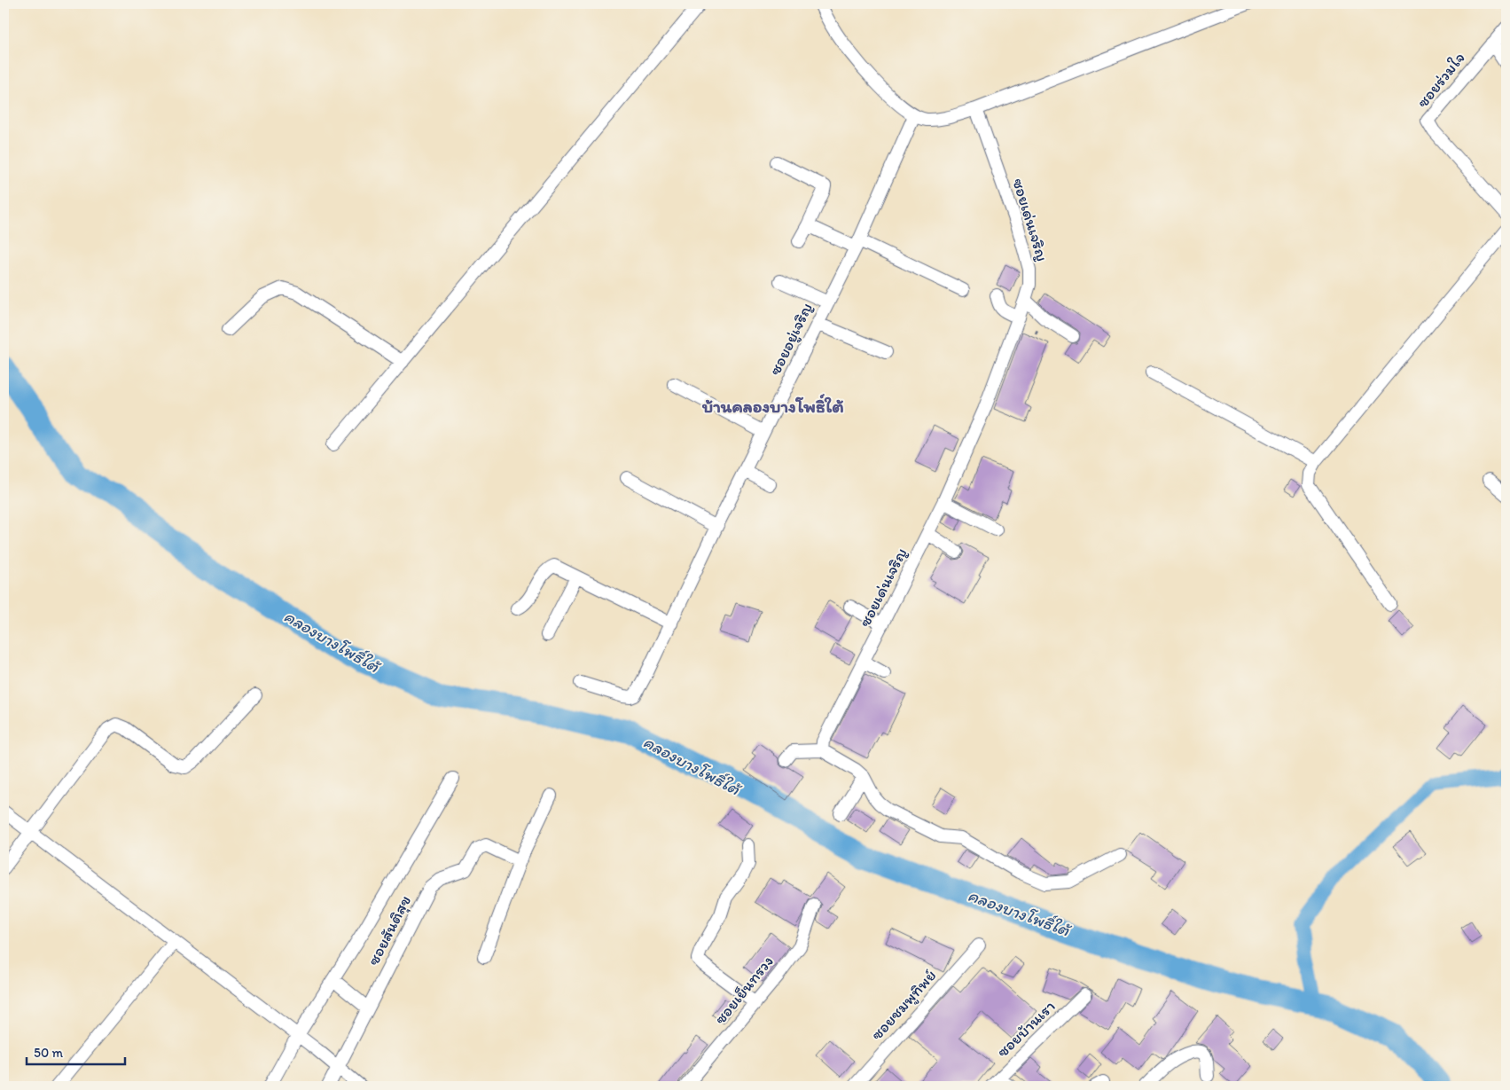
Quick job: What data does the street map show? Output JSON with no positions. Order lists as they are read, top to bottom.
{
  "streets": {
    "street": [
      "ซอยร่วมใจ",
      "ซอยเด่นเจริญ",
      "ซอยอยู่เจริญ",
      "ซอยสันติสุข",
      "ซอยเย็นทรวง",
      "ซอยชมพูทิพย์",
      "ซอยบ้านเรา"
    ]
  },
  "districts": ["บ้านคลองบางโพธิ์ใต้"],
  "water": ["คลองบางโพธิ์ใต้"],
  "scale_bar": "50 m"
}
